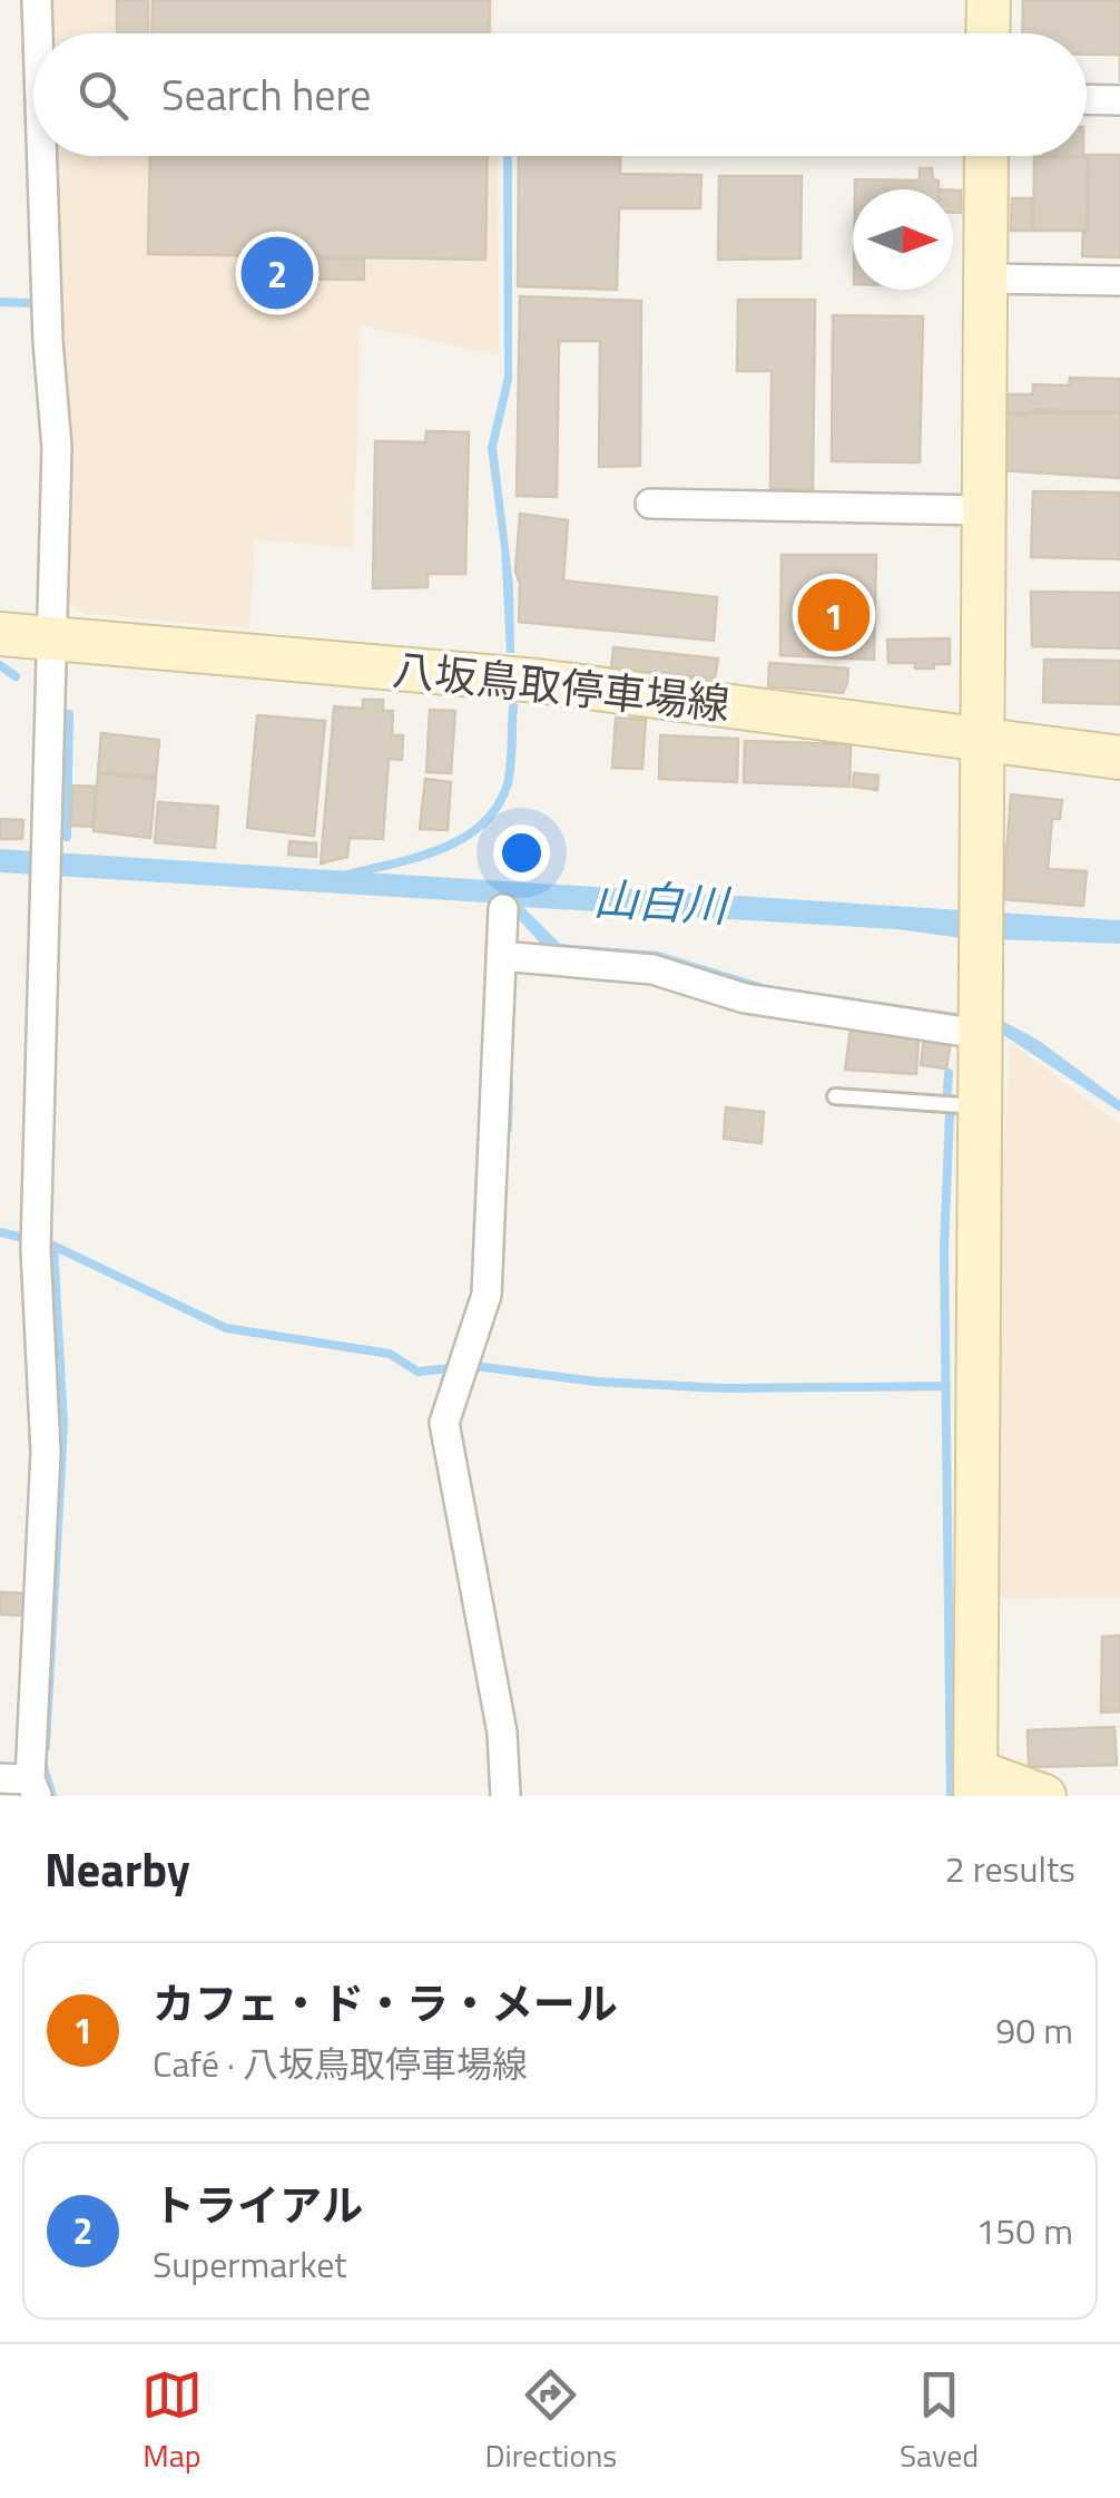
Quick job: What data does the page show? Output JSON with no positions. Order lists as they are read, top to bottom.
{
  "streets": {
    "street": ["八坂鳥取停車場線"]
  },
  "water": ["山白川"],
  "north": "right",
  "page": {
    "search": "Search here",
    "pins": ["2", "1"],
    "heading": ["Nearby", "2 results"],
    "list": [
      {
        "mark": "1",
        "name": "カフェ・ド・ラ・メール",
        "note": "Café · 八坂鳥取停車場線",
        "value": "90 m"
      },
      {
        "mark": "2",
        "name": "トライアル",
        "note": "Supermarket",
        "value": "150 m"
      }
    ],
    "nav": ["Map", "Directions", "Saved"]
  }
}
